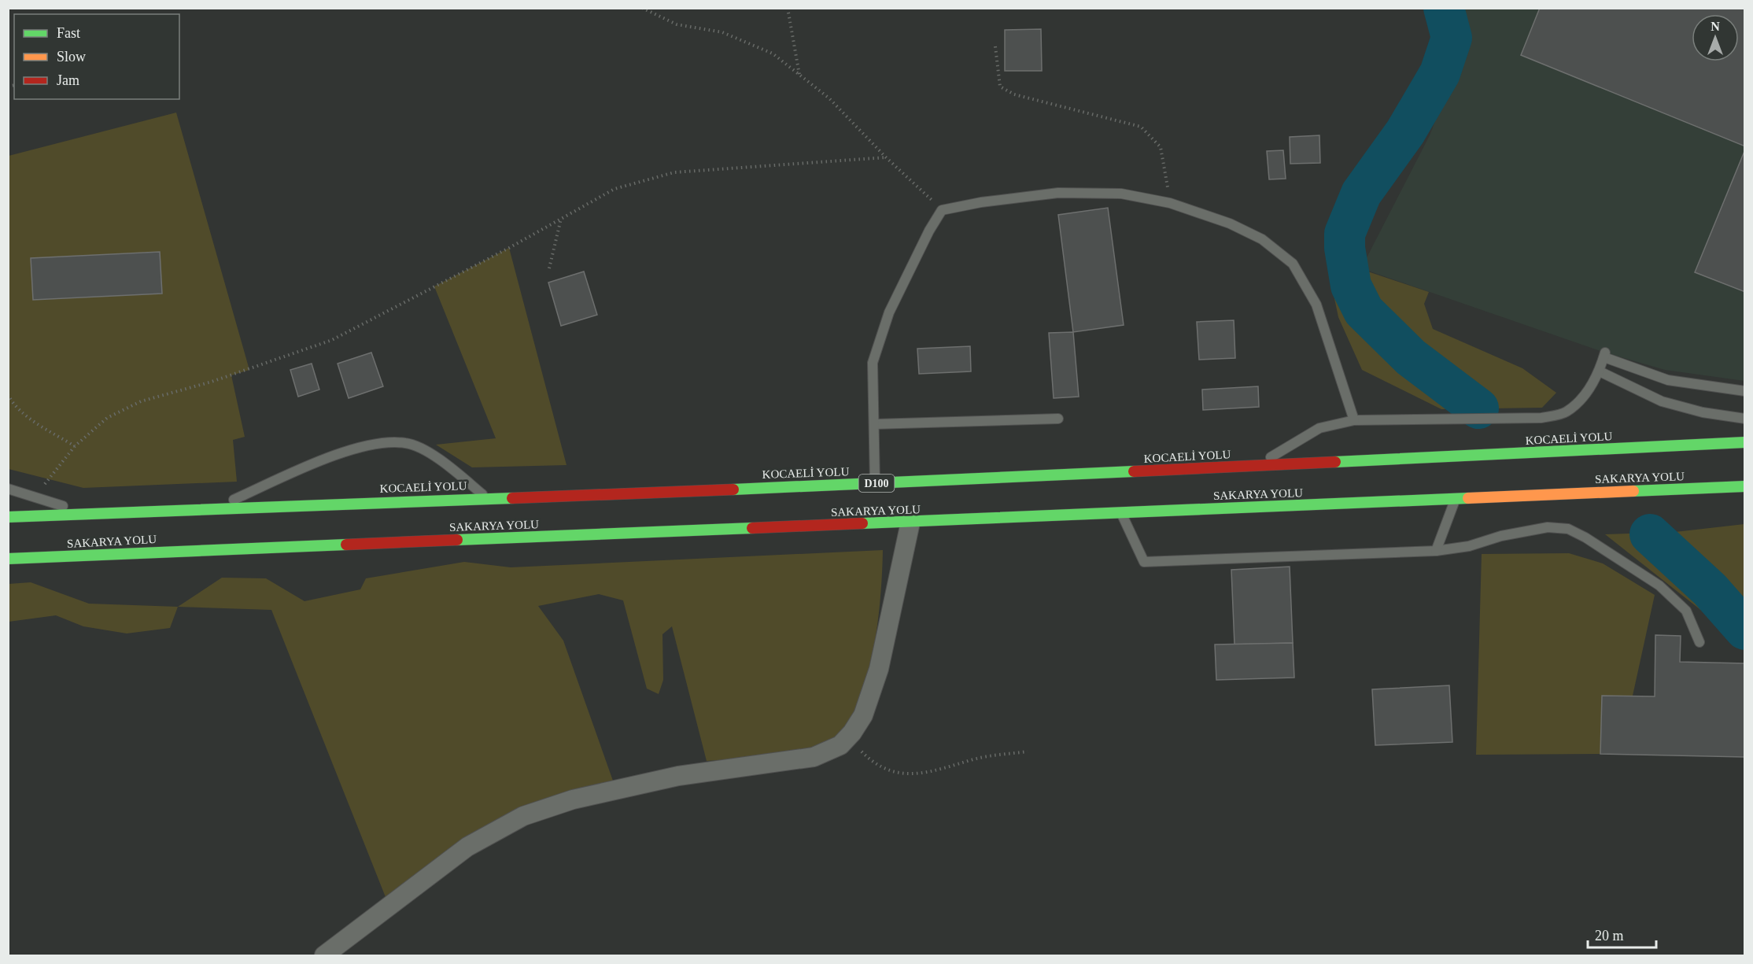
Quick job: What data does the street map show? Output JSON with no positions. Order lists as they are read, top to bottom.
{
  "streets": {
    "highway": ["KOCAELİ YOLU", "SAKARYA YOLU", "D100"]
  },
  "legend": ["Fast", "Slow", "Jam"],
  "scale_bar": "20 m",
  "north": "top"
}
